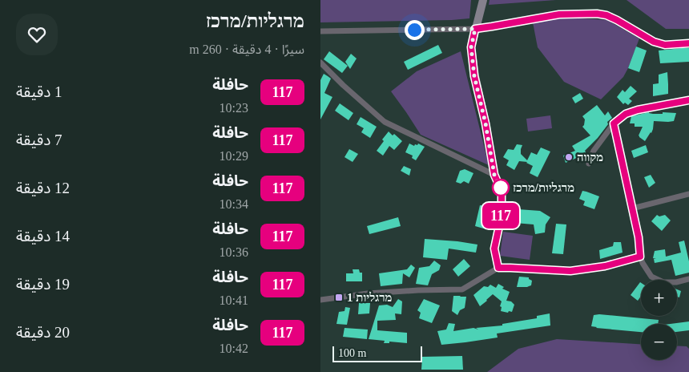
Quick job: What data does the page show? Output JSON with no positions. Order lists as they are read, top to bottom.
{
  "places": {
    "other": ["מקווה", "מרגליות/מרכז"],
    "transit": ["מרגליות 1"]
  },
  "lines": ["bus line 117"],
  "scale_bar": "100 m",
  "page": {
    "on_map": "117",
    "heading": ["מרגליות/מרכז", "سيرًا · 4 دقيقة · 260 m"],
    "list": [
      {
        "mark": "117",
        "name": "حافلة",
        "note": "10:23",
        "value": "1 دقيقة"
      },
      {
        "mark": "117",
        "name": "حافلة",
        "note": "10:29",
        "value": "7 دقيقة"
      },
      {
        "mark": "117",
        "name": "حافلة",
        "note": "10:34",
        "value": "12 دقيقة"
      },
      {
        "mark": "117",
        "name": "حافلة",
        "note": "10:36",
        "value": "14 دقيقة"
      },
      {
        "mark": "117",
        "name": "حافلة",
        "note": "10:41",
        "value": "19 دقيقة"
      },
      {
        "mark": "117",
        "name": "حافلة",
        "note": "10:42",
        "value": "20 دقيقة"
      }
    ],
    "map_buttons": ["+", "−"],
    "scale": "100 m"
  }
}
